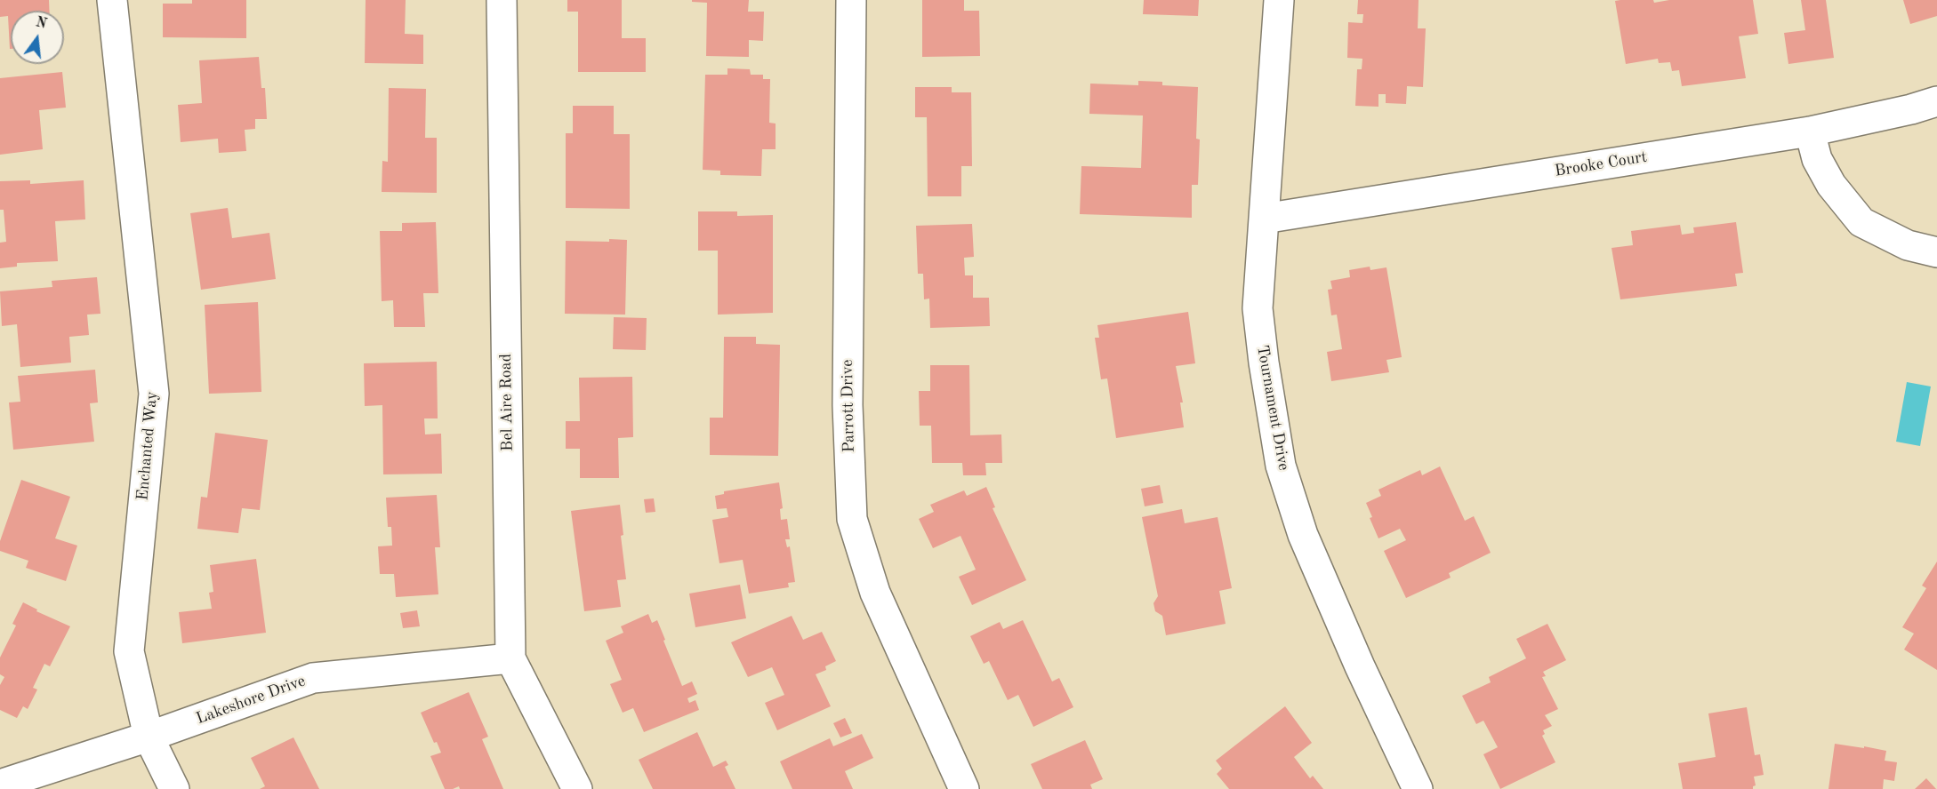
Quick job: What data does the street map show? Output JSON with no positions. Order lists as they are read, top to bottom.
{
  "streets": {
    "street": [
      "Brooke Court",
      "Bel Aire Road",
      "Parrott Drive",
      "Tournament Drive",
      "Enchanted Way",
      "Lakeshore Drive"
    ]
  },
  "crossings": [
    ["Brooke Court", "Tournament Drive"],
    ["Bel Aire Road", "Lakeshore Drive"],
    ["Enchanted Way", "Lakeshore Drive"]
  ],
  "north": "top"
}
